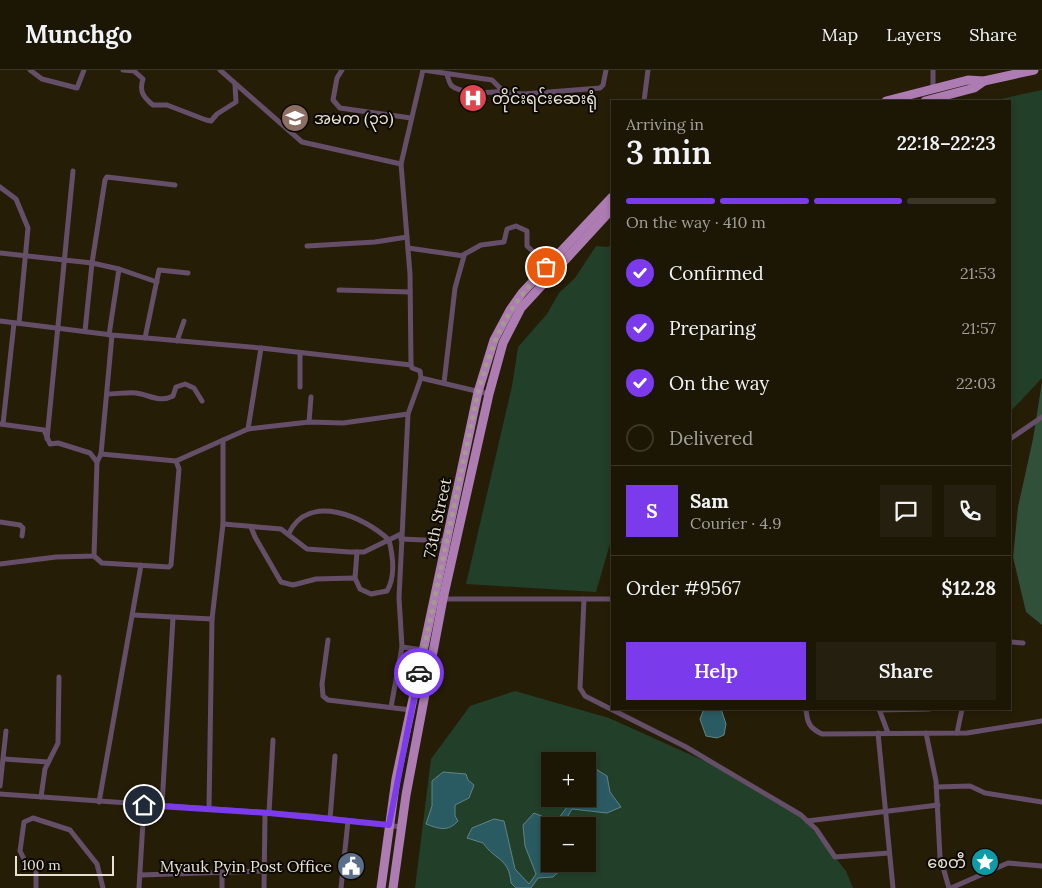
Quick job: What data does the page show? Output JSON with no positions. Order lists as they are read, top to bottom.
{
  "streets": {
    "main road": ["73th Street"]
  },
  "places": {
    "hospital": ["တိုင်းရင်းဆေးရုံ"],
    "school or university": ["အမက (၃၁)"],
    "place": ["စေတီ"],
    "public building": ["Myauk Pyin Post Office"]
  },
  "scale_bar": "100 m",
  "page": {
    "header": "Munchgo",
    "nav": ["Map", "Layers", "Share"],
    "heading": ["3 min", "Arriving in", "22:18–22:23"],
    "panel": [
      "Sam",
      "Courier · 4.9",
      "Order #9567",
      "$12.28"
    ],
    "bar": "On the way · 410 m",
    "list": [
      ["Confirmed", "21:53"],
      ["Preparing", "21:57"],
      ["On the way", "22:03"],
      "Delivered"
    ],
    "round": "S",
    "buttons": ["Help", "Share"],
    "map_buttons": ["+", "−"],
    "scale": "100 m"
  }
}
